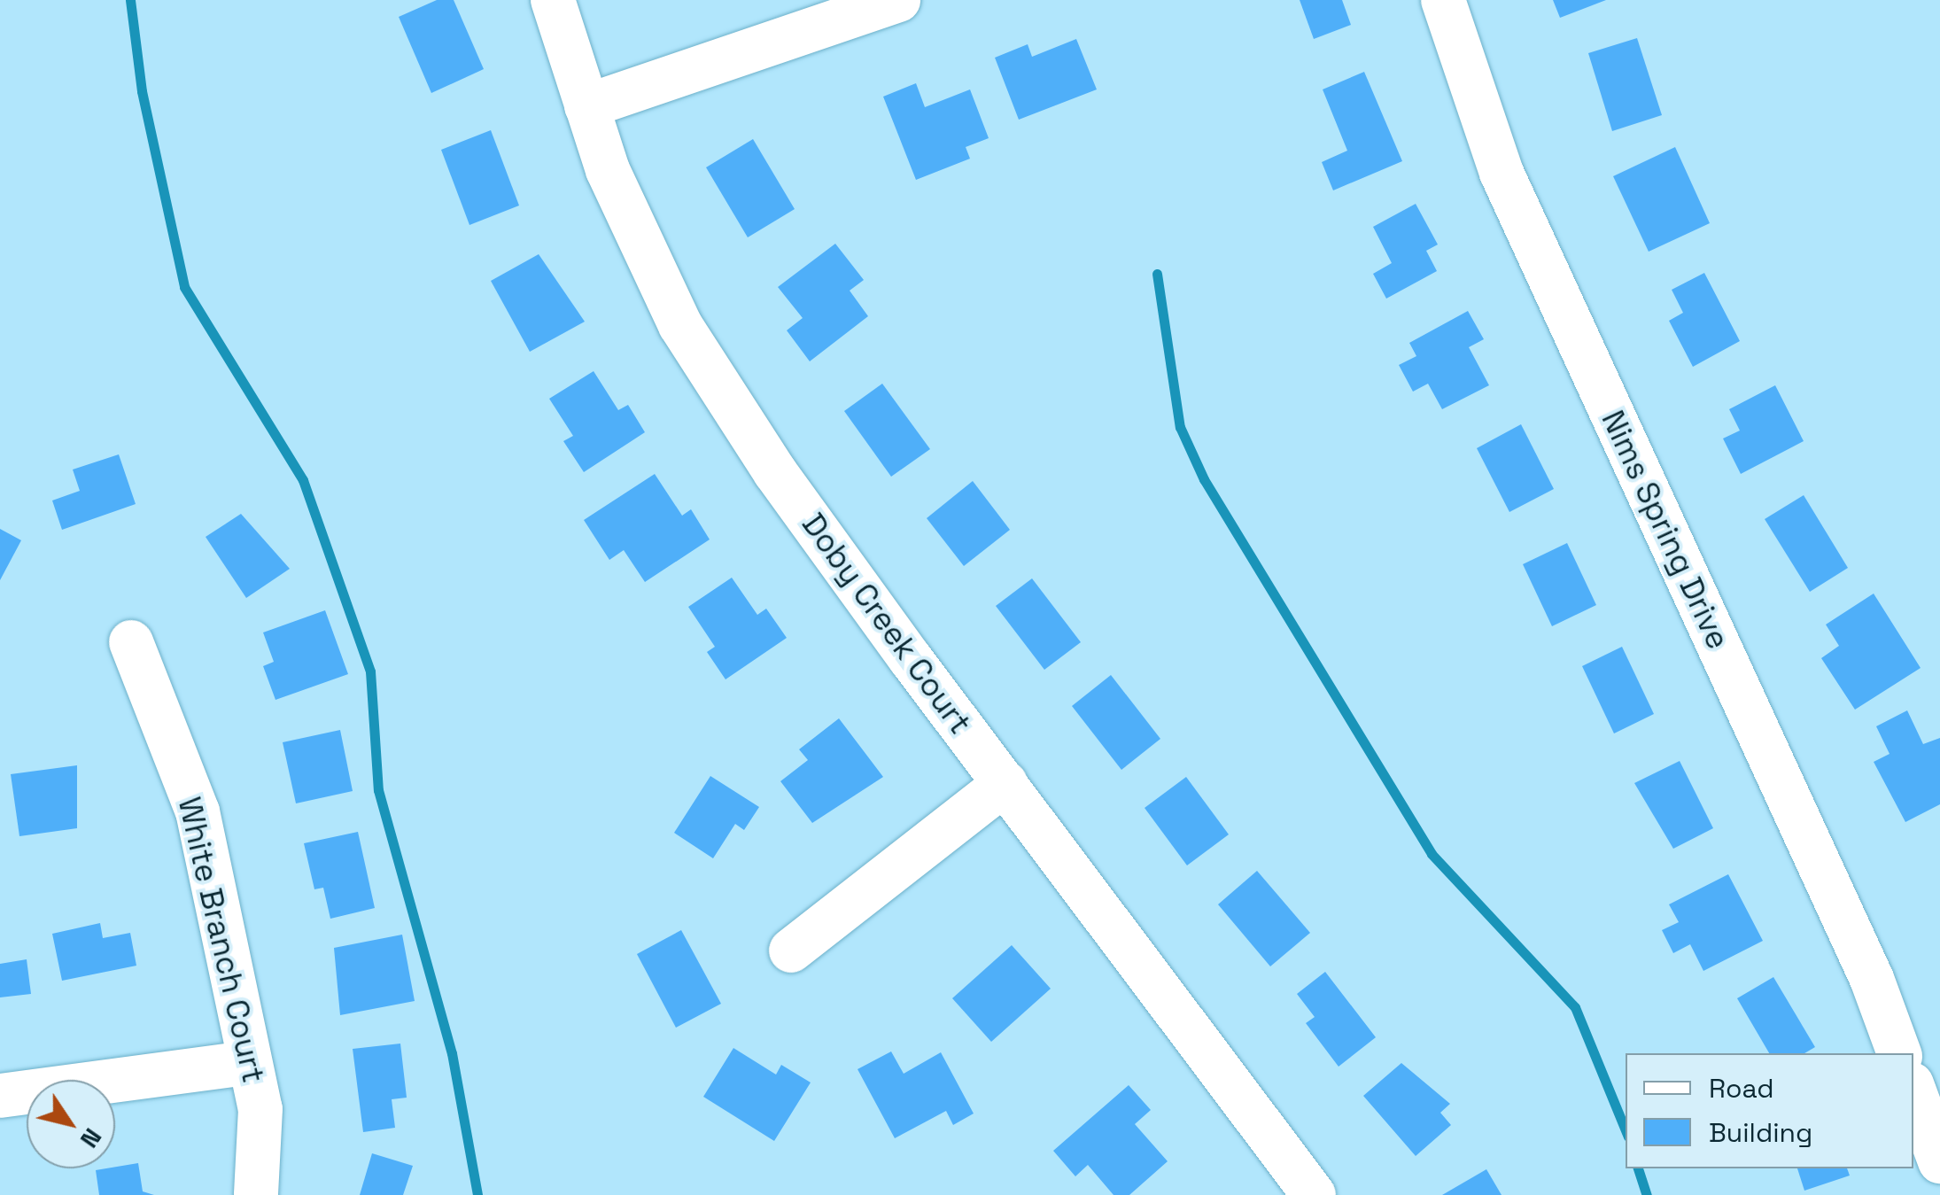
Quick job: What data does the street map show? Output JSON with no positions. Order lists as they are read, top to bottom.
{
  "streets": {
    "street": ["Nims Spring Drive", "Doby Creek Court", "White Branch Court"]
  },
  "legend": ["Road", "Building"],
  "north": "bottom right"
}
